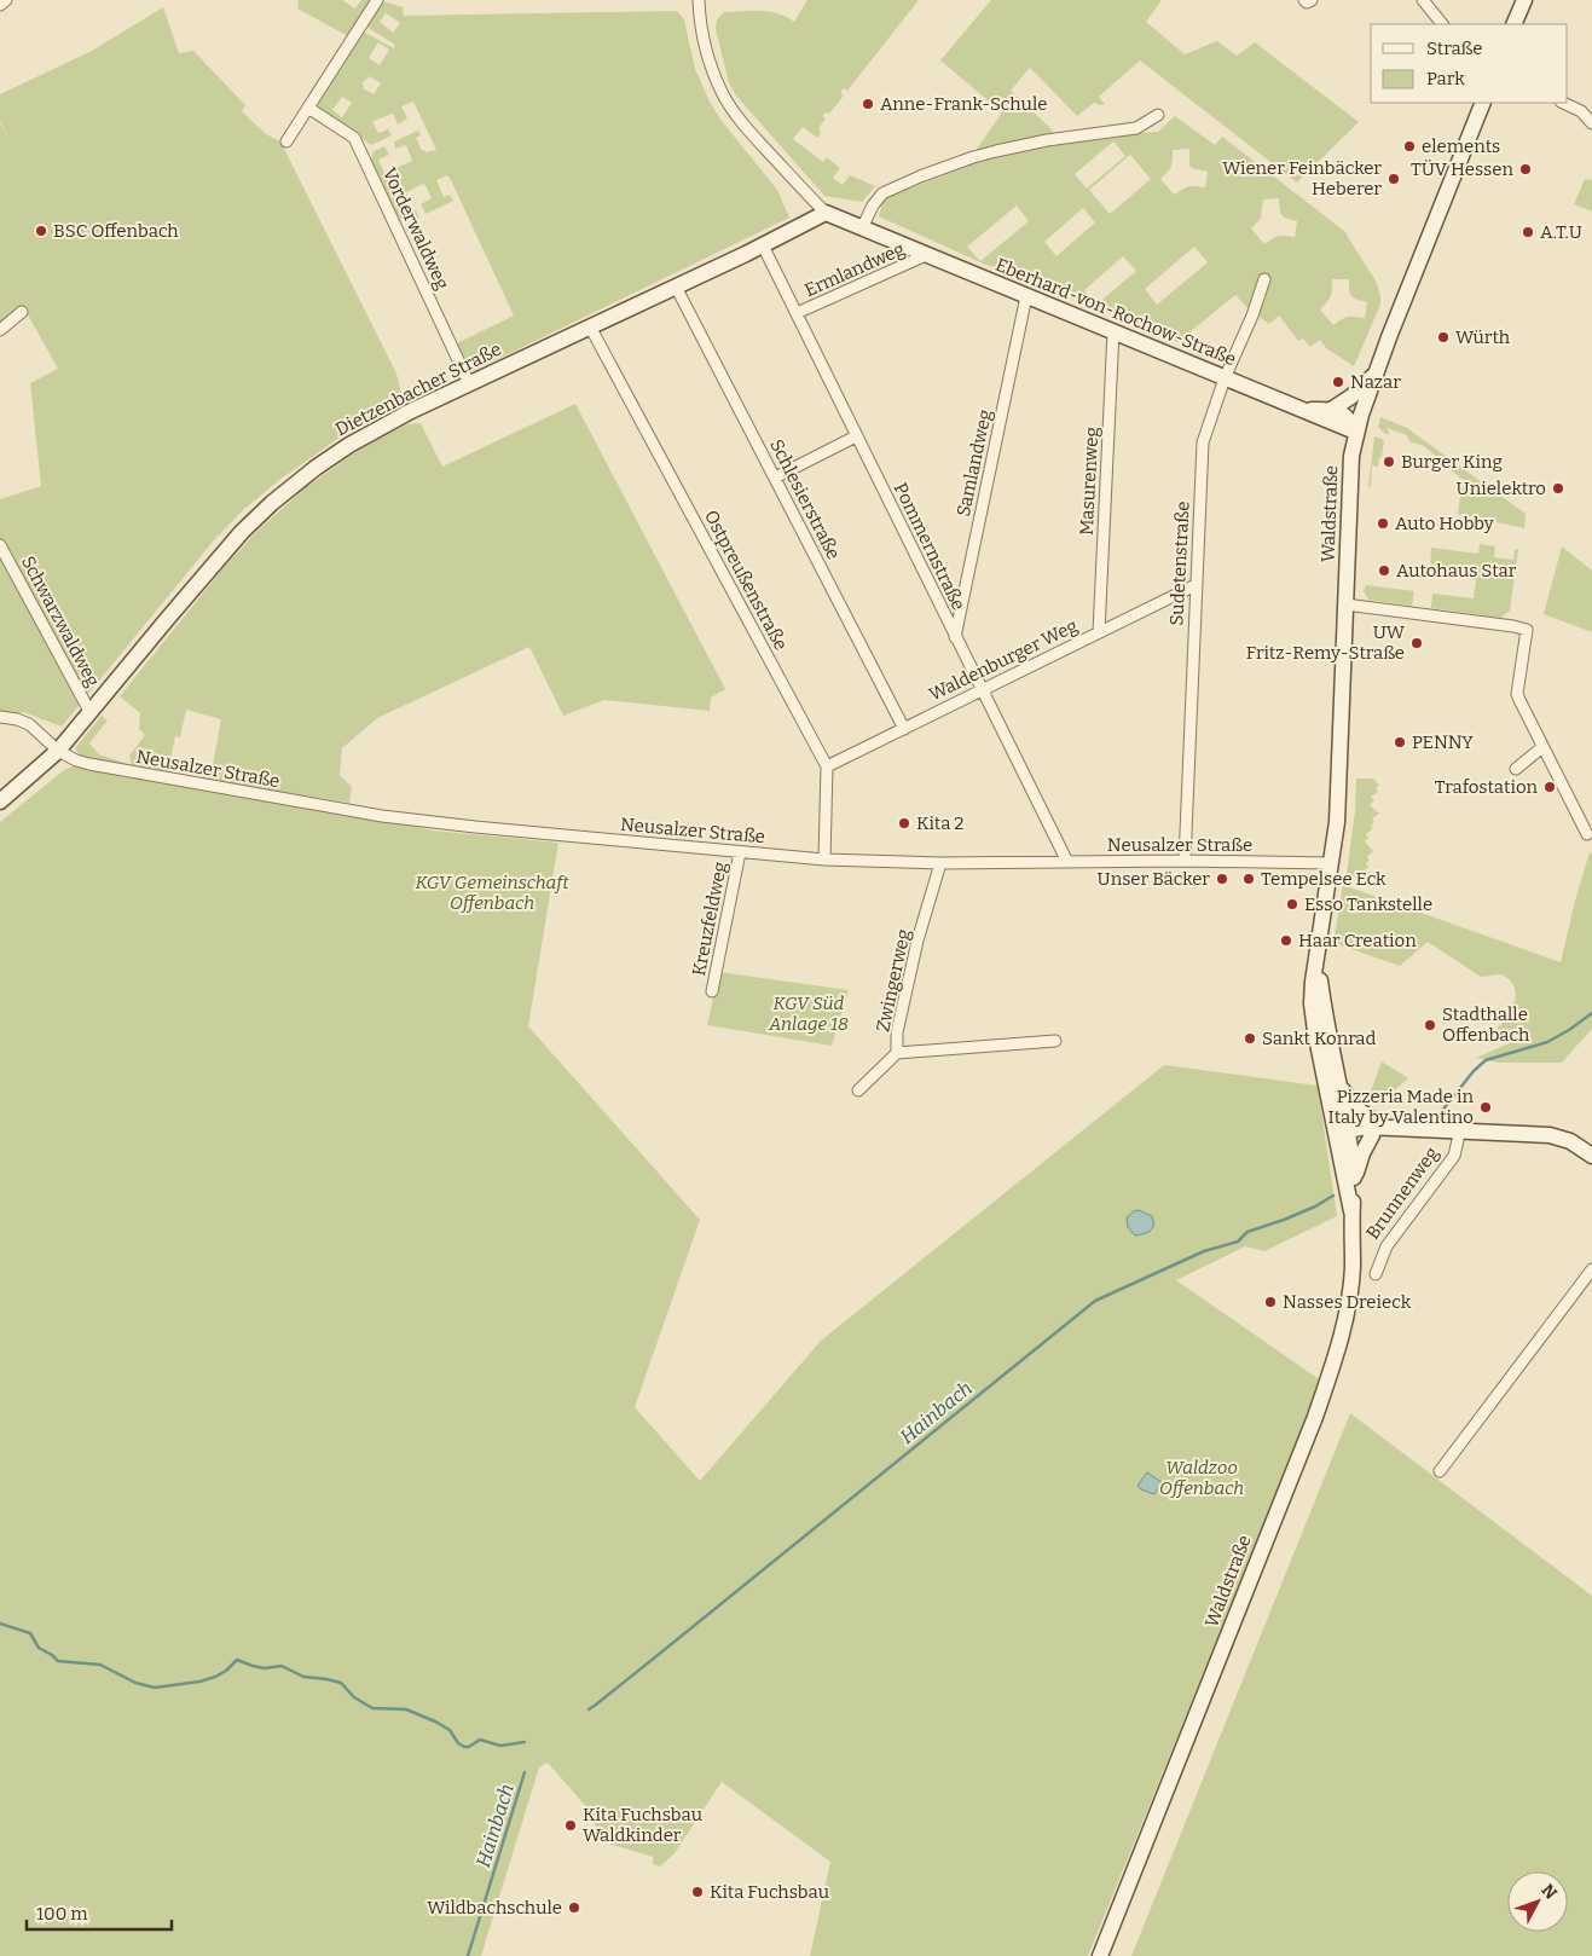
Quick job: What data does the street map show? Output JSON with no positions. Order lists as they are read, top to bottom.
{
  "streets": {
    "main road": ["Eberhard-von-Rochow-Straße", "Dietzenbacher Straße", "Waldstraße"],
    "street": [
      "Vorderwaldweg",
      "Ermlandweg",
      "Samlandweg",
      "Masurenweg",
      "Schlesierstraße",
      "Pommernstraße",
      "Sudetenstraße",
      "Ostpreußenstraße",
      "Schwarzwaldweg",
      "Waldenburger Weg",
      "Neusalzer Straße",
      "Kreuzfeldweg",
      "Zwingerweg",
      "Brunnenweg"
    ]
  },
  "crossings": [
    ["Vorderwaldweg", "Dietzenbacher Straße"],
    ["Ermlandweg", "Eberhard-von-Rochow-Straße"],
    ["Ermlandweg", "Pommernstraße"],
    ["Eberhard-von-Rochow-Straße", "Dietzenbacher Straße"],
    ["Eberhard-von-Rochow-Straße", "Samlandweg"],
    ["Eberhard-von-Rochow-Straße", "Masurenweg"],
    ["Eberhard-von-Rochow-Straße", "Waldstraße"],
    ["Eberhard-von-Rochow-Straße", "Sudetenstraße"],
    ["Dietzenbacher Straße", "Schlesierstraße"],
    ["Dietzenbacher Straße", "Pommernstraße"],
    ["Dietzenbacher Straße", "Ostpreußenstraße"],
    ["Dietzenbacher Straße", "Schwarzwaldweg"],
    ["Dietzenbacher Straße", "Neusalzer Straße"],
    ["Samlandweg", "Pommernstraße"],
    ["Masurenweg", "Waldenburger Weg"],
    ["Schlesierstraße", "Waldenburger Weg"],
    ["Waldstraße", "Neusalzer Straße"],
    ["Pommernstraße", "Waldenburger Weg"],
    ["Pommernstraße", "Neusalzer Straße"],
    ["Sudetenstraße", "Waldenburger Weg"],
    ["Sudetenstraße", "Neusalzer Straße"],
    ["Ostpreußenstraße", "Waldenburger Weg"],
    ["Ostpreußenstraße", "Neusalzer Straße"],
    ["Neusalzer Straße", "Kreuzfeldweg"],
    ["Neusalzer Straße", "Zwingerweg"]
  ],
  "water": ["Hainbach"],
  "parks": ["KGV Gemeinschaft Offenbach", "KGV Süd Anlage 18", "Waldzoo Offenbach"],
  "places": [
    "Anne-Frank-Schule",
    "elements",
    "TÜV Hessen",
    "Wiener Feinbäcker Heberer",
    "BSC Offenbach",
    "A.T.U",
    "Würth",
    "Nazar",
    "Burger King",
    "Unielektro",
    "Auto Hobby",
    "Autohaus Star",
    "UW Fritz-Remy-Straße",
    "PENNY",
    "Trafostation",
    "Kita 2",
    "Unser Bäcker",
    "Tempelsee Eck",
    "Esso Tankstelle",
    "Haar Creation",
    "Stadthalle Offenbach",
    "Sankt Konrad",
    "Pizzeria Made in Italy by Valentino",
    "Nasses Dreieck",
    "Kita Fuchsbau Waldkinder",
    "Kita Fuchsbau",
    "Wildbachschule"
  ],
  "legend": ["Straße", "Park"],
  "scale_bar": "100 m",
  "north": "top right"
}
